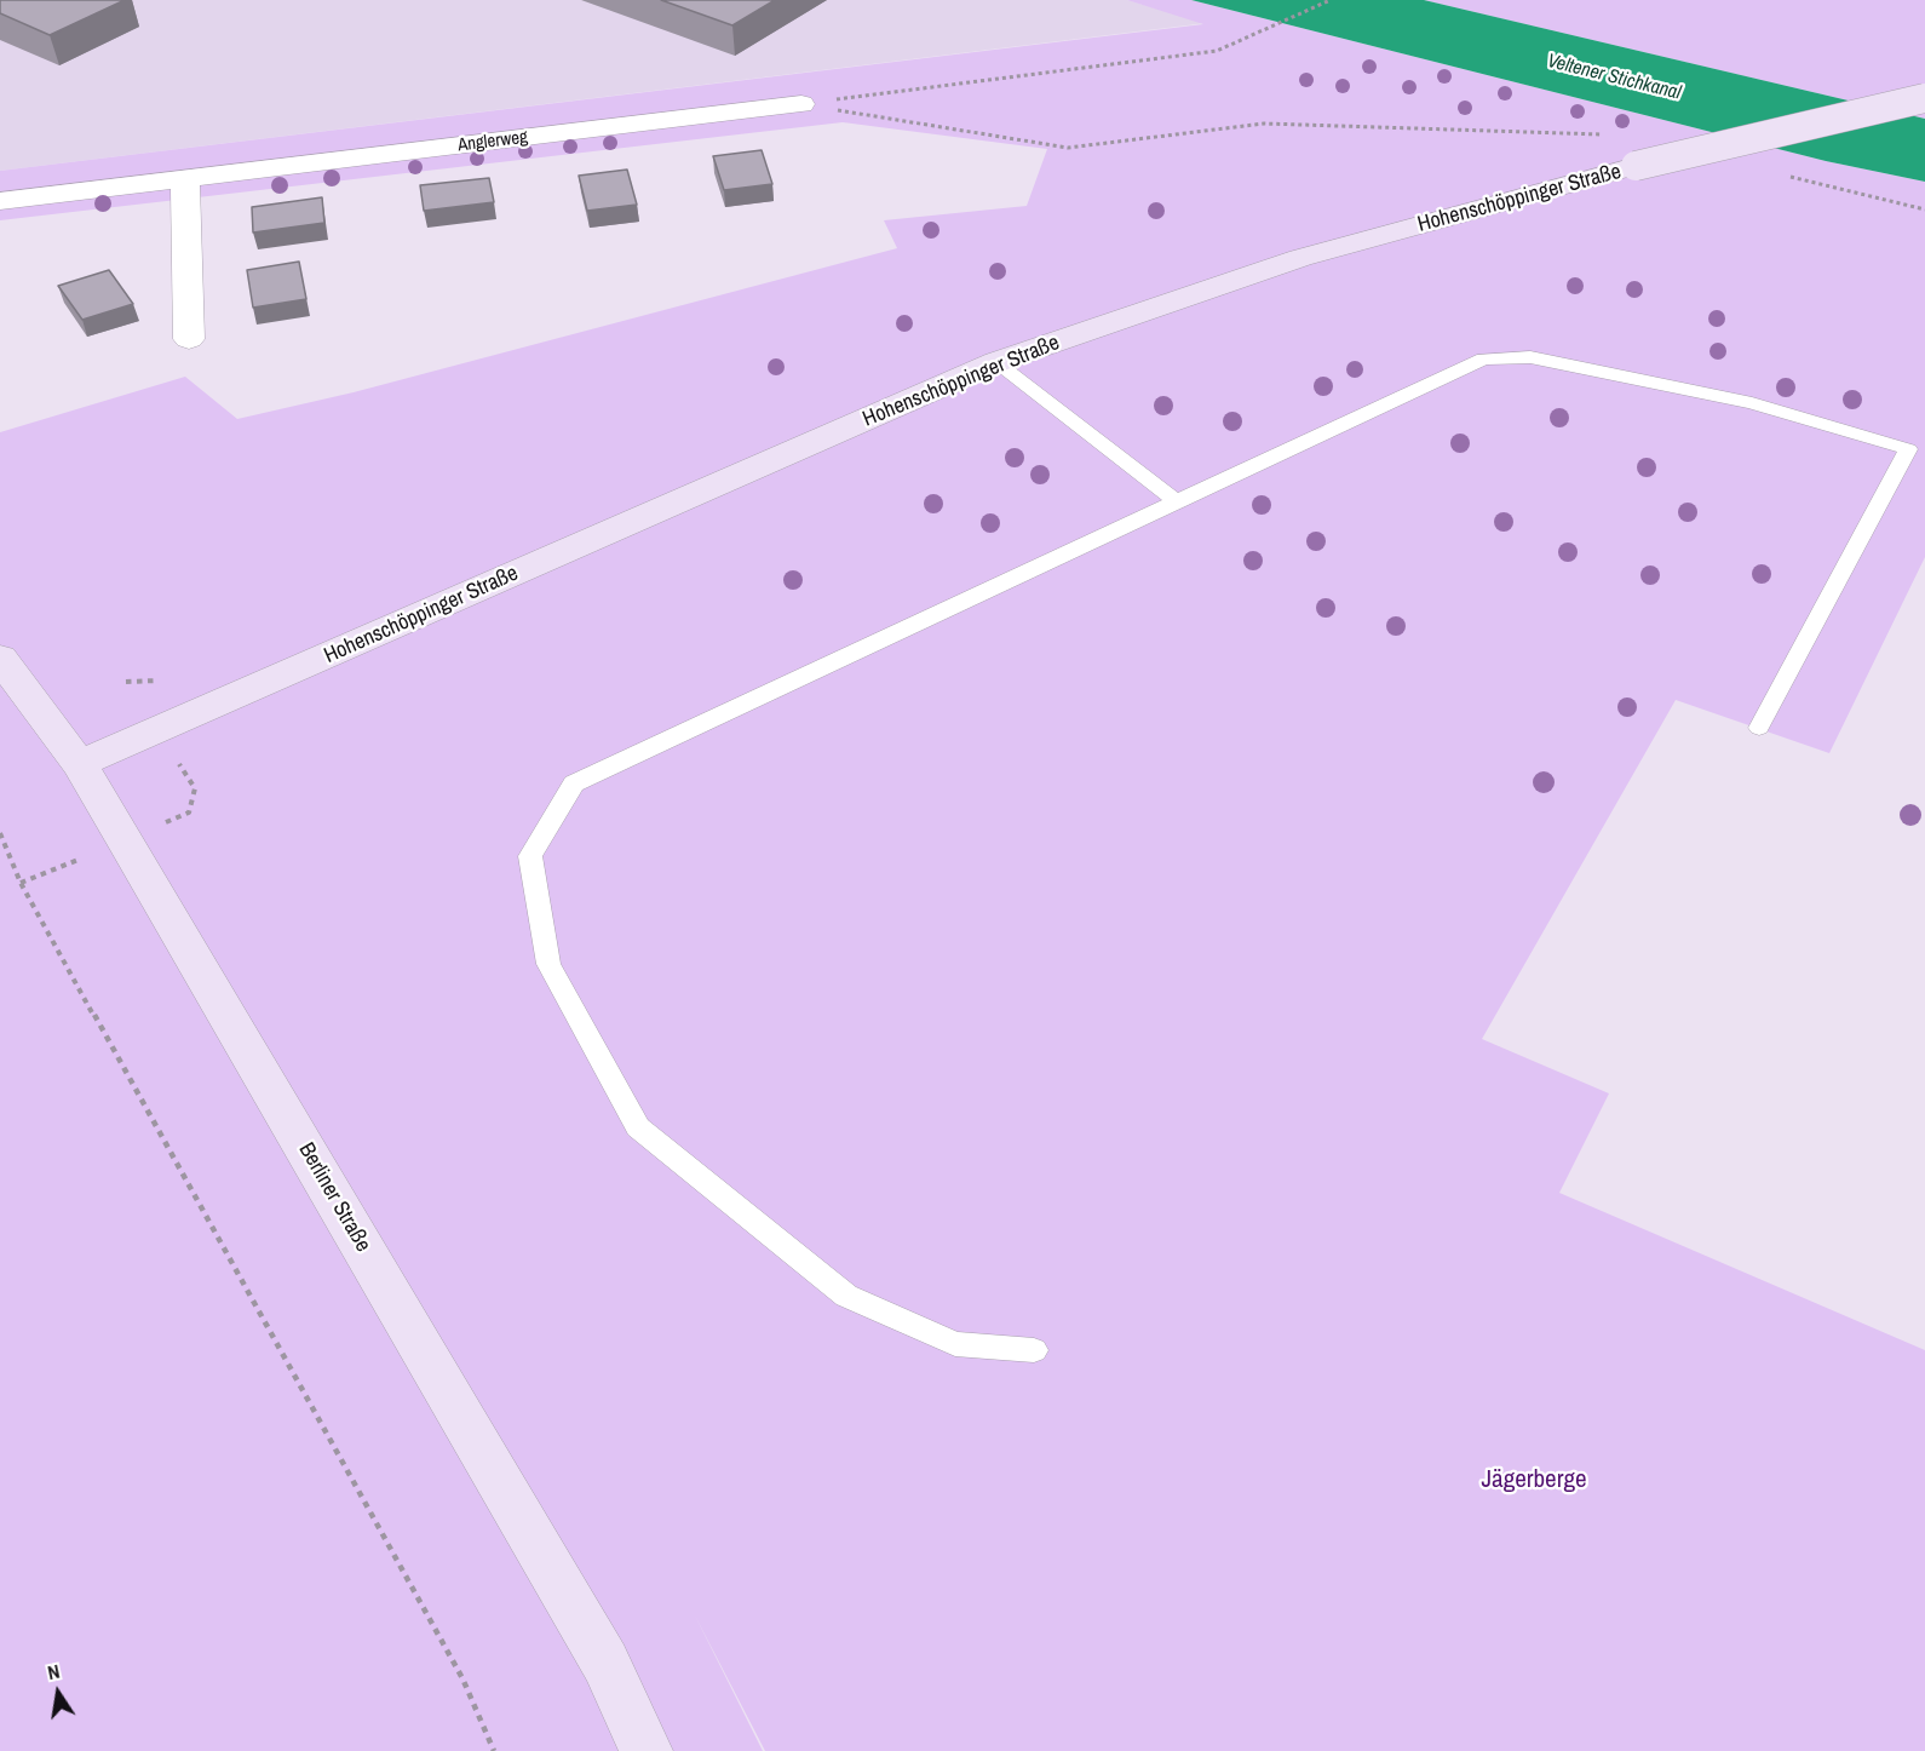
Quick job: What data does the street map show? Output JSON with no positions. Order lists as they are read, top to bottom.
{
  "streets": {
    "main road": ["Hohenschöppinger Straße", "Berliner Straße"],
    "street": ["Anglerweg"]
  },
  "crossings": [
    ["Hohenschöppinger Straße", "Berliner Straße"]
  ],
  "water": ["Veltener Stichkanal"],
  "parks": ["Jägerberge"],
  "north": "top"
}
